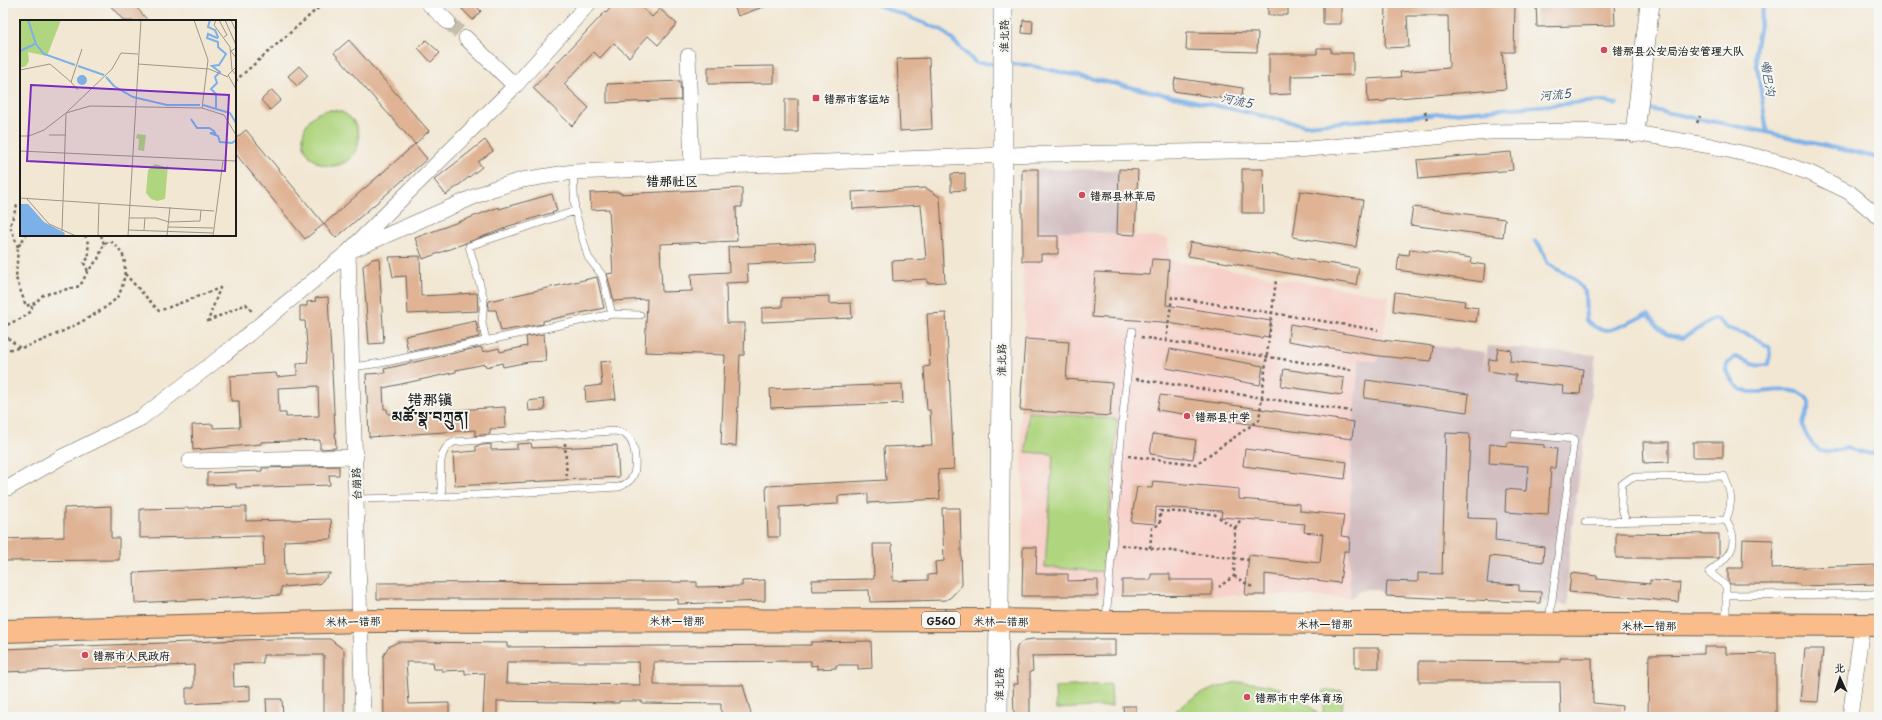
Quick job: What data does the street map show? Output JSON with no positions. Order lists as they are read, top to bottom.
{
  "streets": {
    "highway": ["米林—错那", "G560"],
    "street": ["淮北路", "台崩路"]
  },
  "crossings": [
    ["淮北路", "米林—错那"],
    ["台崩路", "米林—错那"]
  ],
  "districts": ["错那社区", "错那镇 མཚོ་སྣ་བཀྲུན།"],
  "water": ["嘞巴沟", "河流5"],
  "places": {
    "other": [
      "错那县公安局治安管理大队",
      "错那县林草局",
      "错那县中学",
      "错那市人民政府",
      "错那市中学体育场"
    ],
    "transit": ["错那市客运站"]
  },
  "north": "top"
}
